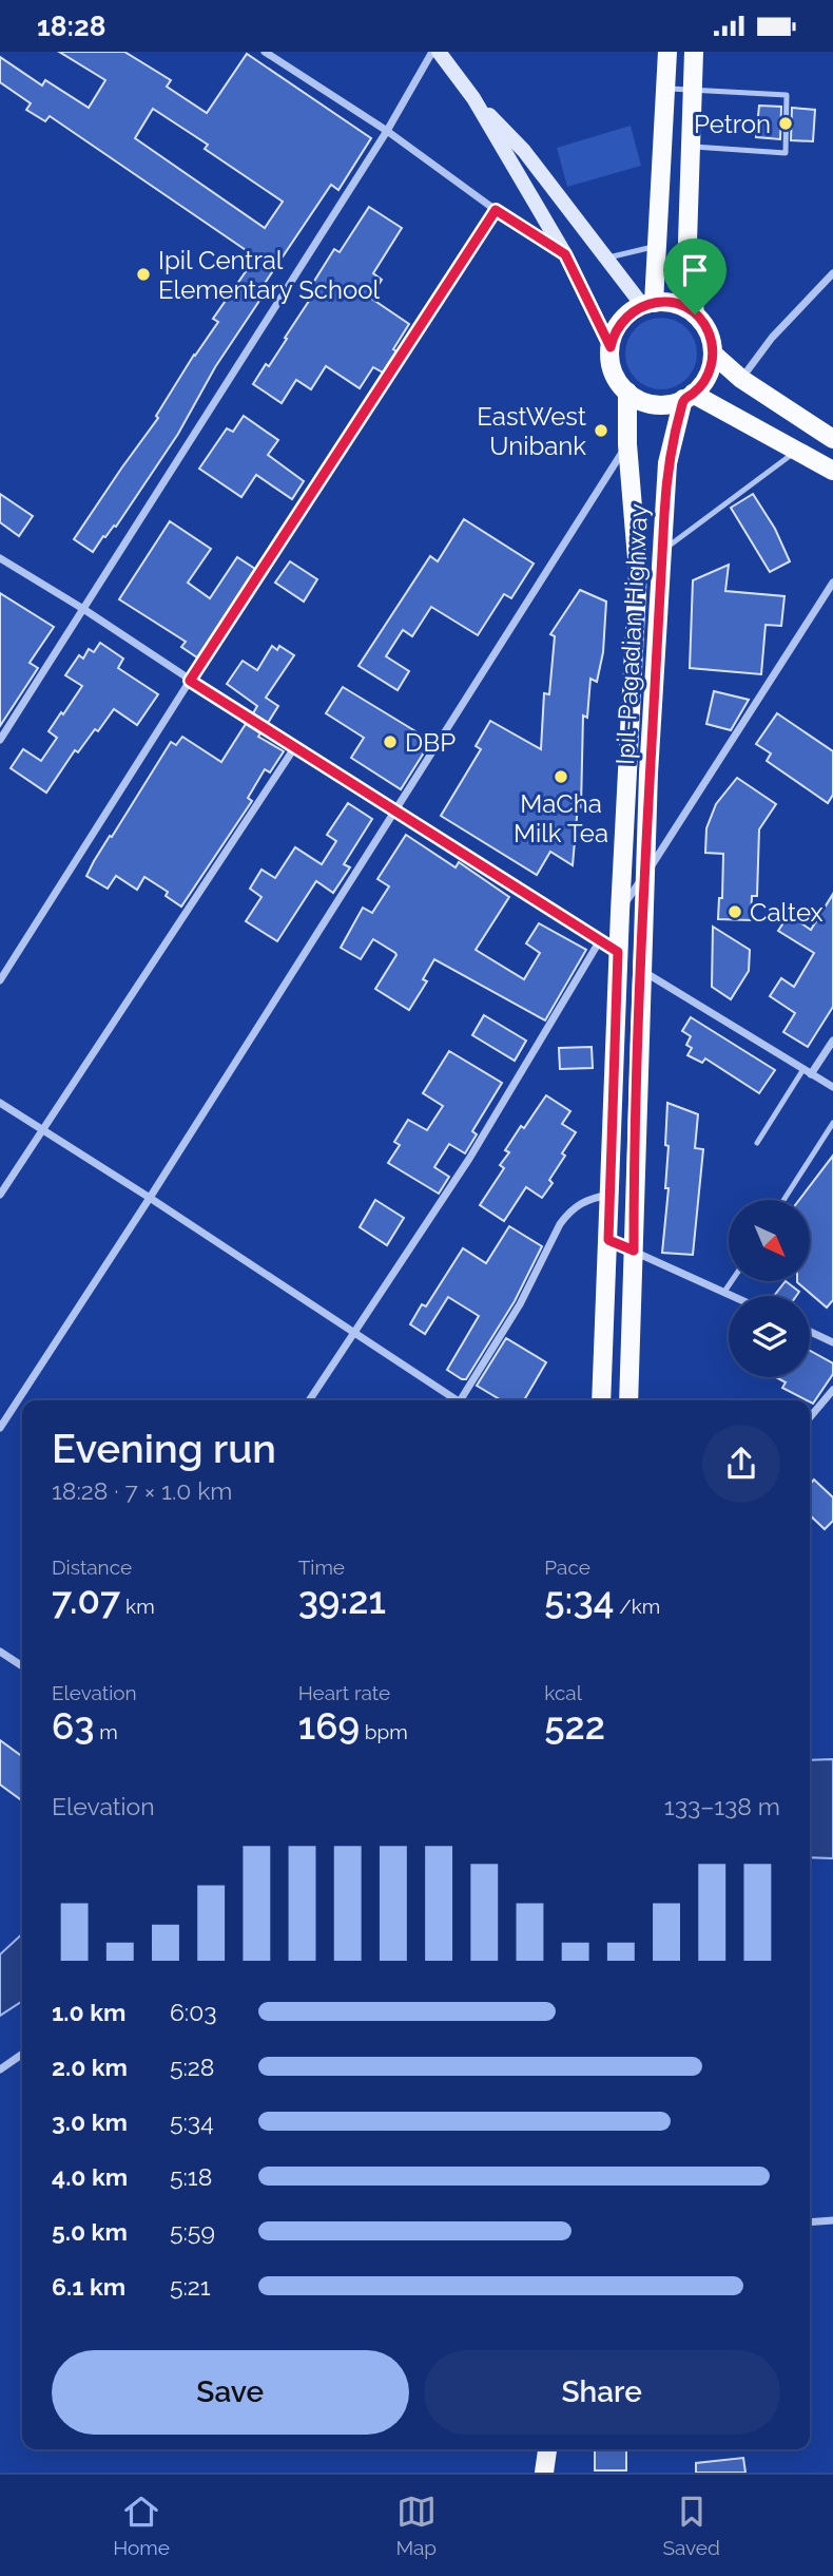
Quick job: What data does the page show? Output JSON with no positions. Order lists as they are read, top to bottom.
{
  "streets": {
    "main road": ["Ipil-Pagadian Highway"]
  },
  "places": [
    "Petron",
    "Ipil Central Elementary School",
    "EastWest Unibank",
    "DBP",
    "MaCha Milk Tea",
    "Caltex"
  ],
  "north": "bottom right",
  "page": {
    "status": "18:28",
    "heading": ["Evening run", "18:28 · 7 × 1.0 km"],
    "stats": [
      ["Distance", "7.07 km"],
      ["Time", "39:21"],
      ["Pace", "5:34 /km"],
      ["Elevation", "63 m"],
      ["Heart rate", "169 bpm"],
      ["kcal", "522"]
    ],
    "chart": ["Elevation", "133–138 m"],
    "list": [
      {
        "name": "1.0 km",
        "note": "6:03"
      },
      {
        "name": "2.0 km",
        "note": "5:28"
      },
      {
        "name": "3.0 km",
        "note": "5:34"
      },
      {
        "name": "4.0 km",
        "note": "5:18"
      },
      {
        "name": "5.0 km",
        "note": "5:59"
      },
      {
        "name": "6.1 km",
        "note": "5:21"
      }
    ],
    "buttons": ["Save", "Share"],
    "tabs": ["Home", "Map", "Saved"]
  }
}
